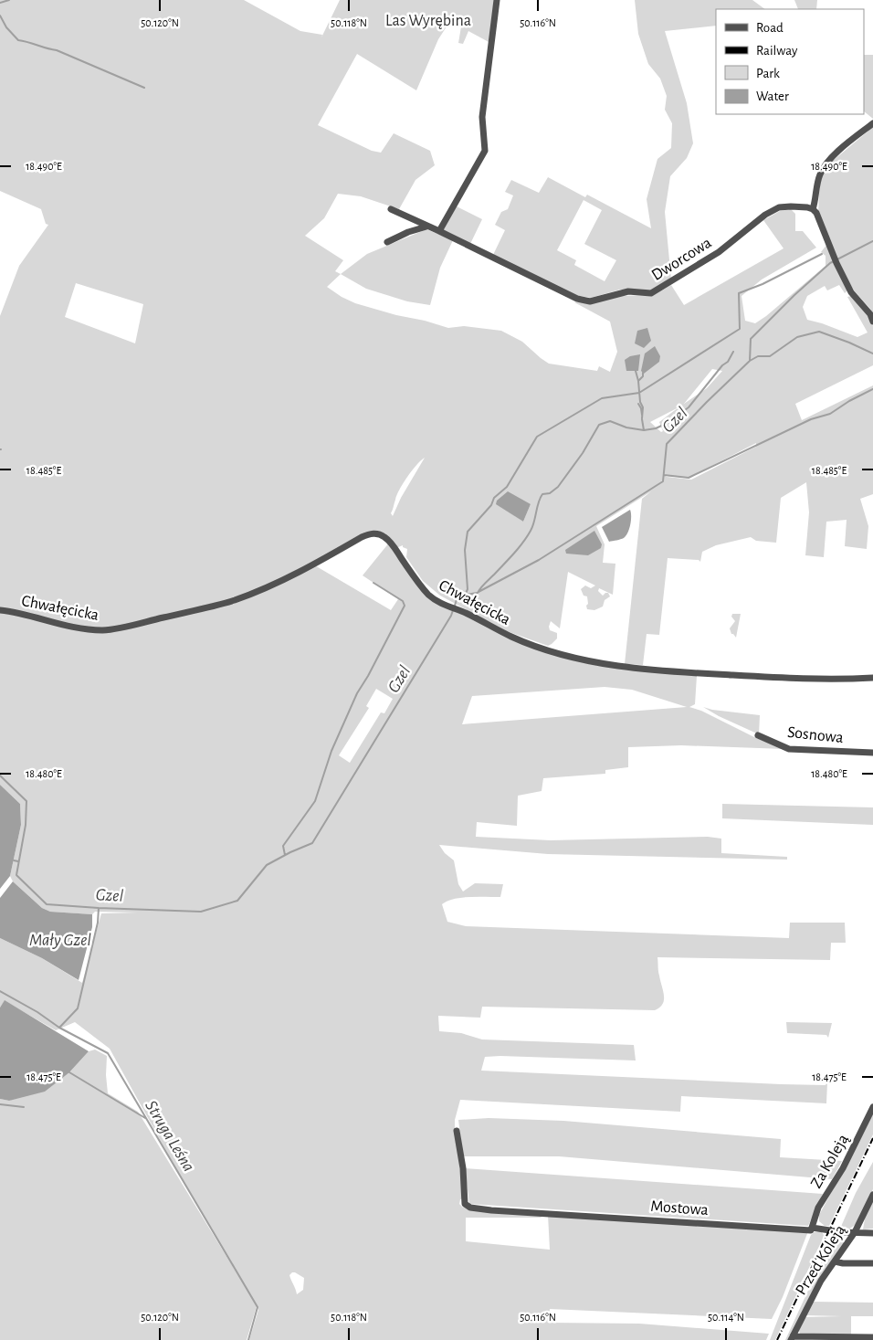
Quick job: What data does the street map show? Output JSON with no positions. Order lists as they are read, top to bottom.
{
  "streets": {
    "street": [
      "Dworcowa",
      "Chwałęcicka",
      "Sosnowa",
      "Za Koleją",
      "Mostowa",
      "Przed Koleją"
    ]
  },
  "crossings": [
    ["Za Koleją", "Mostowa"],
    ["Mostowa", "Przed Koleją"]
  ],
  "water": ["Gzel", "Mały Gzel", "Struga Leśna"],
  "parks": ["Las Wyrębina"],
  "legend": [
    "Road",
    "Railway",
    "Park",
    "Water"
  ],
  "coordinates": [
    "50.120°N",
    "50.118°N",
    "50.116°N",
    "18.490°E",
    "18.485°E",
    "18.480°E",
    "18.475°E",
    "50.114°N"
  ]
}
